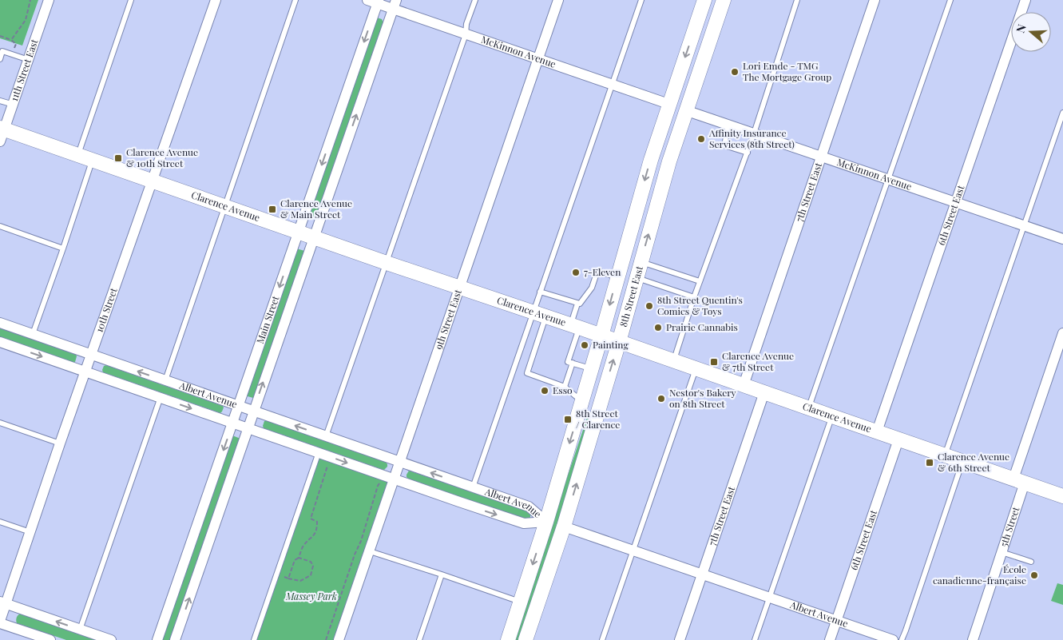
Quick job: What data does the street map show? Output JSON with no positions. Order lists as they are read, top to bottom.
{
  "streets": {
    "main road": ["Clarence Avenue", "8th Street East"],
    "street": [
      "McKinnon Avenue",
      "11th Street East",
      "7th Street East",
      "6th Street East",
      "10th Street",
      "Main Street",
      "9th Street East",
      "Albert Avenue",
      "5th Street"
    ]
  },
  "crossings": [
    ["McKinnon Avenue", "7th Street East"],
    ["McKinnon Avenue", "6th Street East"],
    ["McKinnon Avenue", "8th Street East"],
    ["McKinnon Avenue", "Main Street"],
    ["McKinnon Avenue", "9th Street East"],
    ["11th Street East", "Clarence Avenue"],
    ["7th Street East", "Clarence Avenue"],
    ["7th Street East", "Albert Avenue"],
    ["Clarence Avenue", "6th Street East"],
    ["Clarence Avenue", "8th Street East"],
    ["Clarence Avenue", "10th Street"],
    ["Clarence Avenue", "Main Street"],
    ["Clarence Avenue", "9th Street East"],
    ["Clarence Avenue", "5th Street"],
    ["6th Street East", "Albert Avenue"],
    ["8th Street East", "Albert Avenue"],
    ["10th Street", "Albert Avenue"],
    ["Main Street", "Albert Avenue"],
    ["9th Street East", "Albert Avenue"]
  ],
  "parks": ["Massey Park"],
  "places": {
    "other": [
      "Lori Emde - TMG The Mortgage Group",
      "Affinity Insurance Services (8th Street)",
      "7-Eleven",
      "8th Street Quentin's Comics & Toys",
      "Prairie Cannabis",
      "Painting",
      "Esso",
      "Nestor's Bakery on 8th Street",
      "École canadienne-française"
    ],
    "transit": [
      "Clarence Avenue & 10th Street",
      "Clarence Avenue & Main Street",
      "Clarence Avenue & 7th Street",
      "8th Street / Clarence",
      "Clarence Avenue & 6th Street"
    ]
  },
  "north": "left"
}
